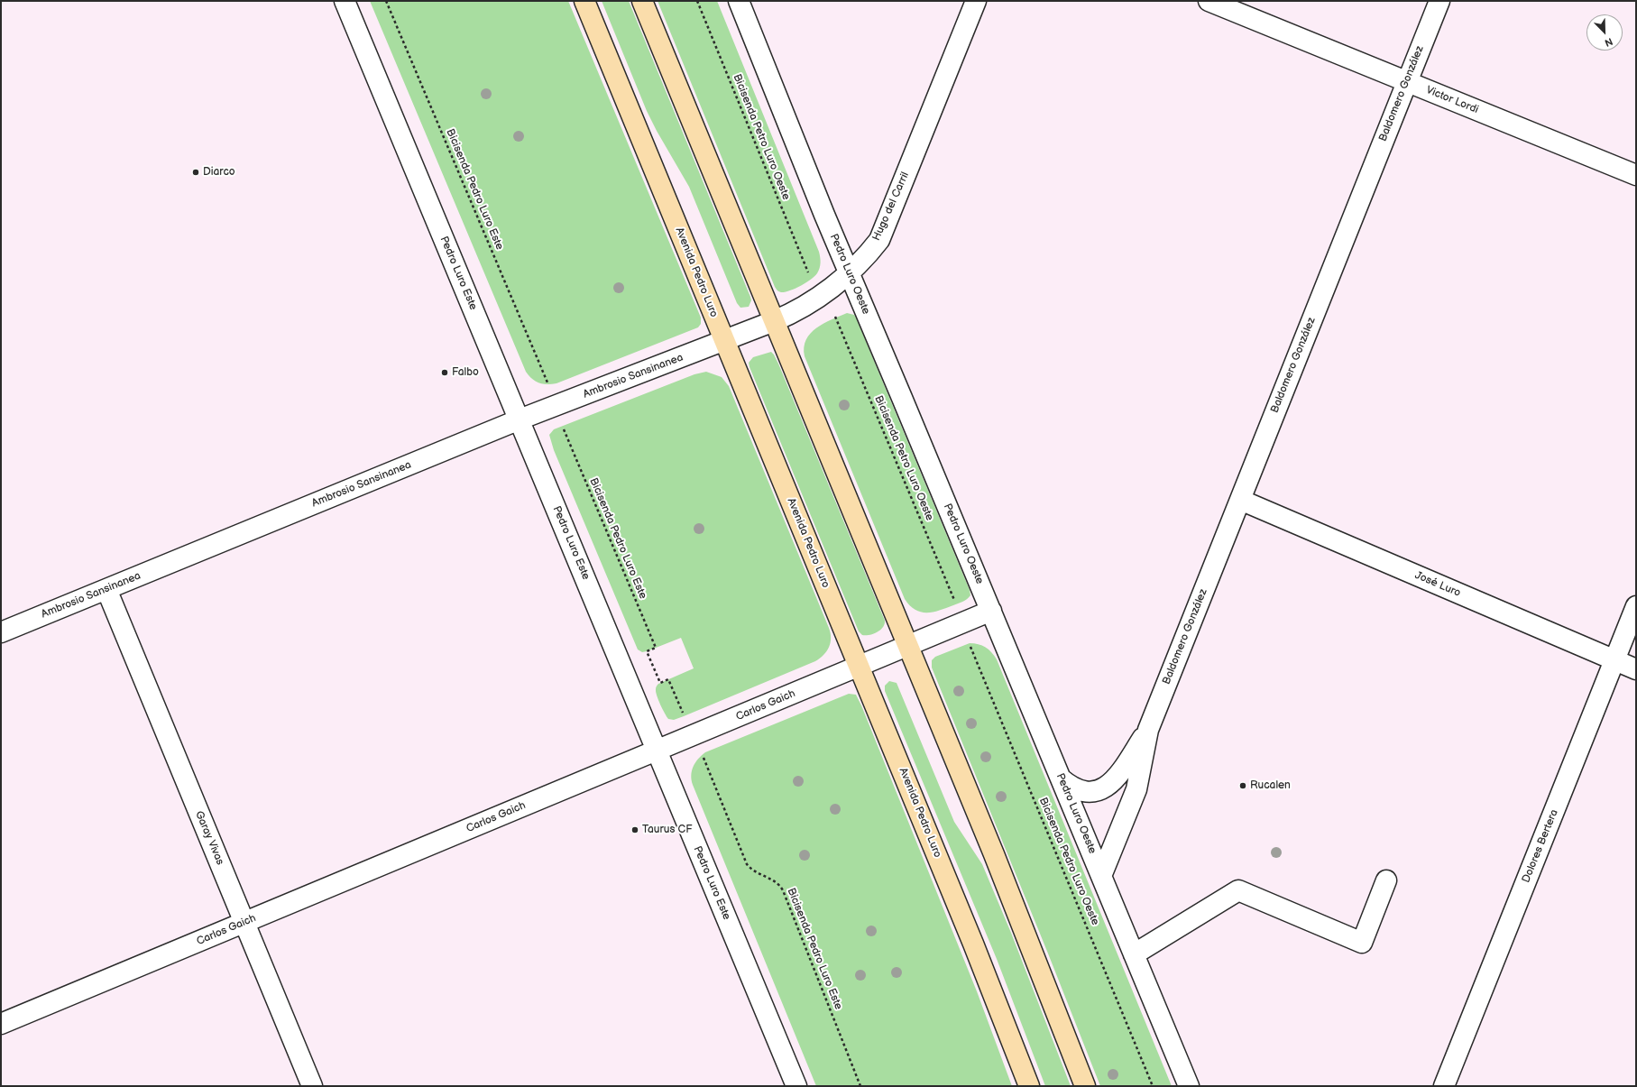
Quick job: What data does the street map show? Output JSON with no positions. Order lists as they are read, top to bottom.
{
  "streets": {
    "main road": ["Avenida Pedro Luro"],
    "street": [
      "Baldomero González",
      "Victor Lordi",
      "Hugo del Carril",
      "Pedro Luro Este",
      "Pedro Luro Oeste",
      "Ambrosio Sansinanea",
      "José Luro",
      "Carlos Gaich",
      "Garay Vivas",
      "Dolores Bertera"
    ],
    "path": ["Bicisenda Petro Luro Oeste", "Bicisenda Pedro Luro Este", "Bicisenda Pedro Luro Oeste"]
  },
  "crossings": [
    ["Baldomero González", "Victor Lordi"],
    ["Baldomero González", "Pedro Luro Oeste"],
    ["Baldomero González", "José Luro"],
    ["Hugo del Carril", "Avenida Pedro Luro"],
    ["Hugo del Carril", "Pedro Luro Oeste"],
    ["Hugo del Carril", "Ambrosio Sansinanea"],
    ["Avenida Pedro Luro", "Ambrosio Sansinanea"],
    ["Avenida Pedro Luro", "Carlos Gaich"],
    ["Pedro Luro Este", "Ambrosio Sansinanea"],
    ["Pedro Luro Este", "Carlos Gaich"],
    ["Pedro Luro Oeste", "Carlos Gaich"],
    ["Ambrosio Sansinanea", "Garay Vivas"],
    ["José Luro", "Dolores Bertera"],
    ["Carlos Gaich", "Garay Vivas"]
  ],
  "places": [
    "Diarco",
    "Falbo",
    "Rucalen",
    "Taurus CF"
  ],
  "north": "bottom right"
}
